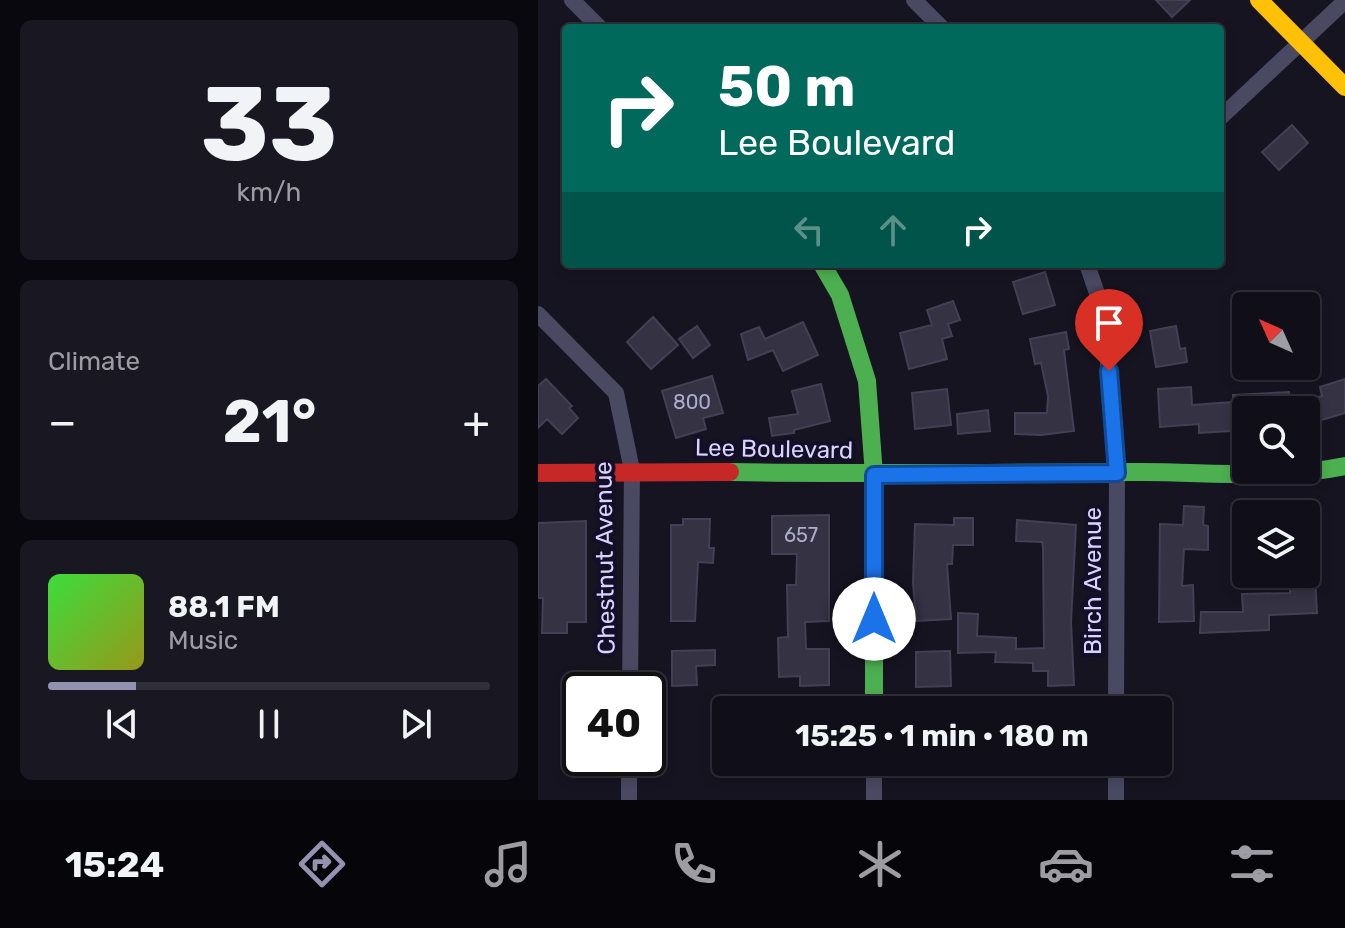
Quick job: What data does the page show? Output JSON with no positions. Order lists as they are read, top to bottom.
{
  "streets": {
    "street": ["Lee Boulevard", "Chestnut Avenue", "Birch Avenue"]
  },
  "crossings": [
    ["Lee Boulevard", "Chestnut Avenue"],
    ["Lee Boulevard", "Birch Avenue"]
  ],
  "house_numbers": ["800", "657"],
  "north": "top left",
  "page": {
    "tile": [
      ["33", "km/h"],
      "Climate"
    ],
    "turn": ["50 m", "Lee Boulevard"],
    "heat": ["−", "21°", "+"],
    "song": ["88.1 FM", "Music"],
    "limit": "40",
    "trip": "15:25 · 1 min · 180 m",
    "tabs": "15:24"
  }
}
